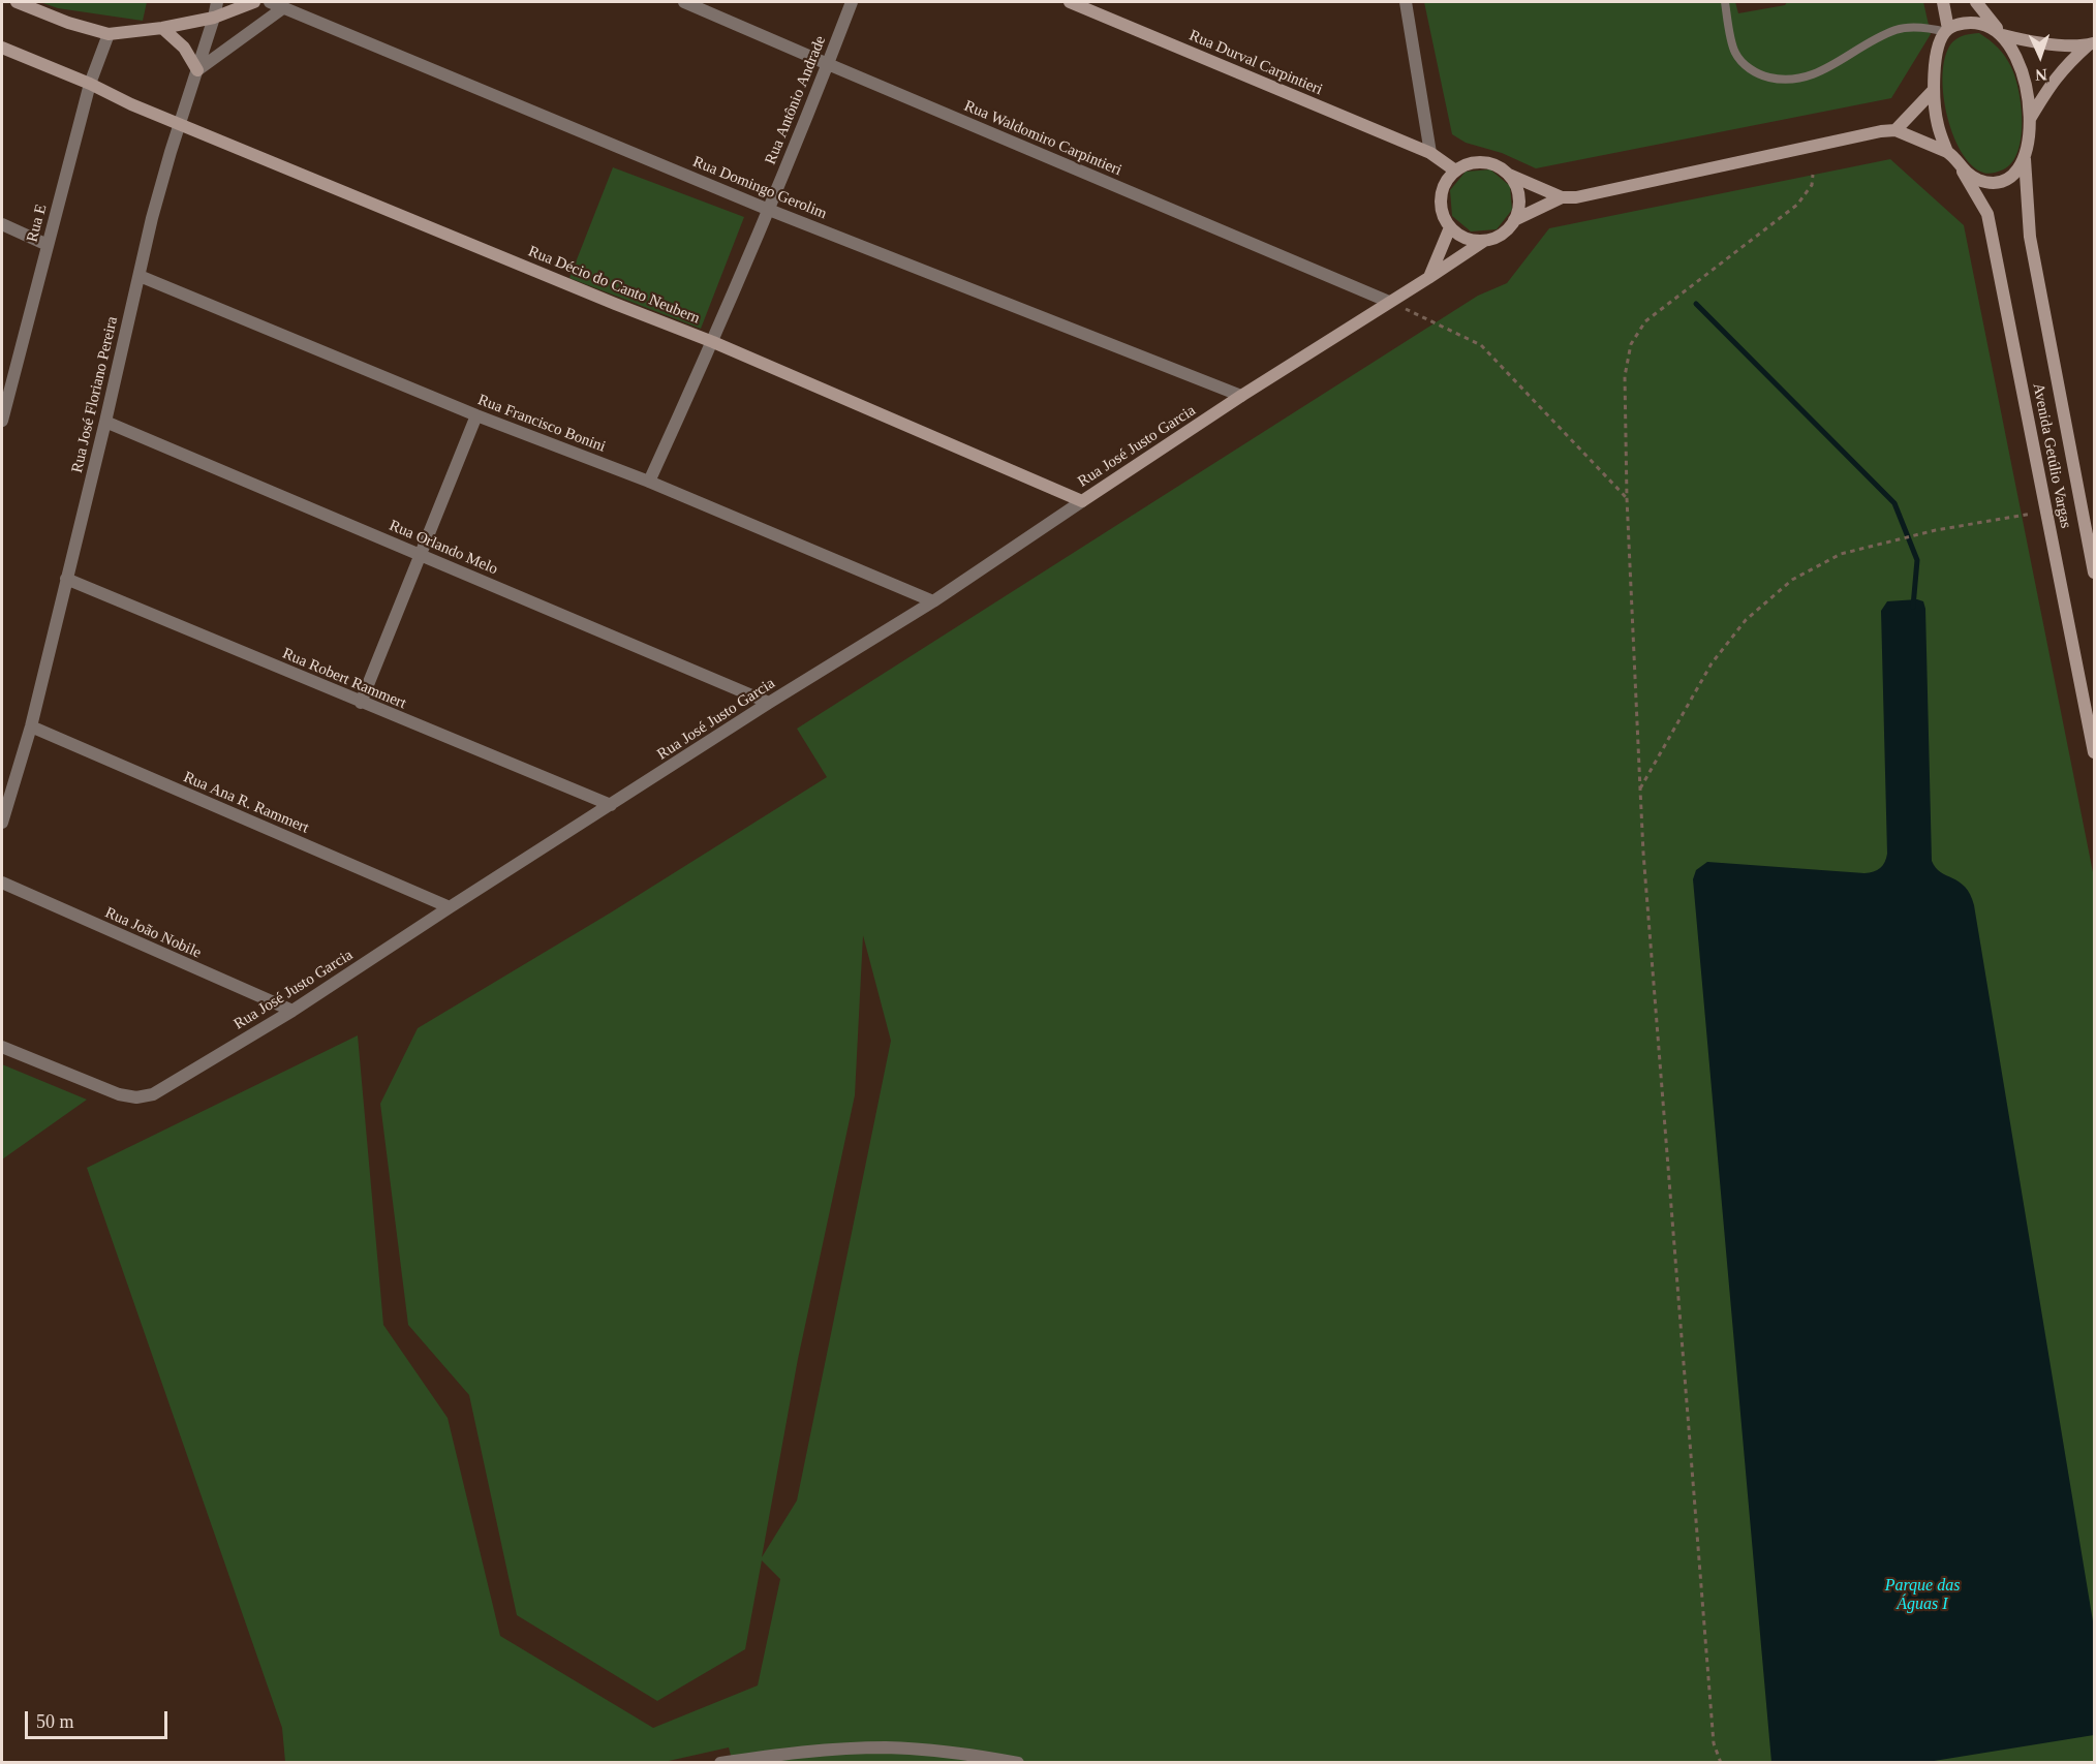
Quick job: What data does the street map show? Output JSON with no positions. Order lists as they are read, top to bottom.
{
  "streets": {
    "street": [
      "Rua Durval Carpintieri",
      "Rua Antônio Andrade",
      "Rua Waldomiro Carpintieri",
      "Rua Domingo Gerolim",
      "Rua E",
      "Rua Décio do Canto Neubern",
      "Rua José Floriano Pereira",
      "Rua Francisco Bonini",
      "Rua José Justo Garcia",
      "Avenida Getúlio Vargas",
      "Rua Orlando Melo",
      "Rua Robert Rammert",
      "Rua Ana R. Rammert",
      "Rua João Nobile"
    ]
  },
  "crossings": [
    ["Rua Durval Carpintieri", "Rua José Justo Garcia"],
    ["Rua Antônio Andrade", "Rua Waldomiro Carpintieri"],
    ["Rua Antônio Andrade", "Rua Domingo Gerolim"],
    ["Rua Antônio Andrade", "Rua Décio do Canto Neubern"],
    ["Rua Antônio Andrade", "Rua Francisco Bonini"],
    ["Rua Waldomiro Carpintieri", "Rua José Justo Garcia"],
    ["Rua Domingo Gerolim", "Rua José Justo Garcia"],
    ["Rua E", "Rua Décio do Canto Neubern"],
    ["Rua Décio do Canto Neubern", "Rua José Floriano Pereira"],
    ["Rua Décio do Canto Neubern", "Rua José Justo Garcia"],
    ["Rua José Floriano Pereira", "Rua Francisco Bonini"],
    ["Rua José Floriano Pereira", "Rua Orlando Melo"],
    ["Rua José Floriano Pereira", "Rua Robert Rammert"],
    ["Rua José Floriano Pereira", "Rua Ana R. Rammert"],
    ["Rua Francisco Bonini", "Rua José Justo Garcia"],
    ["Rua José Justo Garcia", "Rua Orlando Melo"],
    ["Rua José Justo Garcia", "Rua Robert Rammert"],
    ["Rua José Justo Garcia", "Rua Ana R. Rammert"],
    ["Rua José Justo Garcia", "Rua João Nobile"]
  ],
  "water": ["Parque das Águas I"],
  "scale_bar": "50 m",
  "north": "bottom"
}
